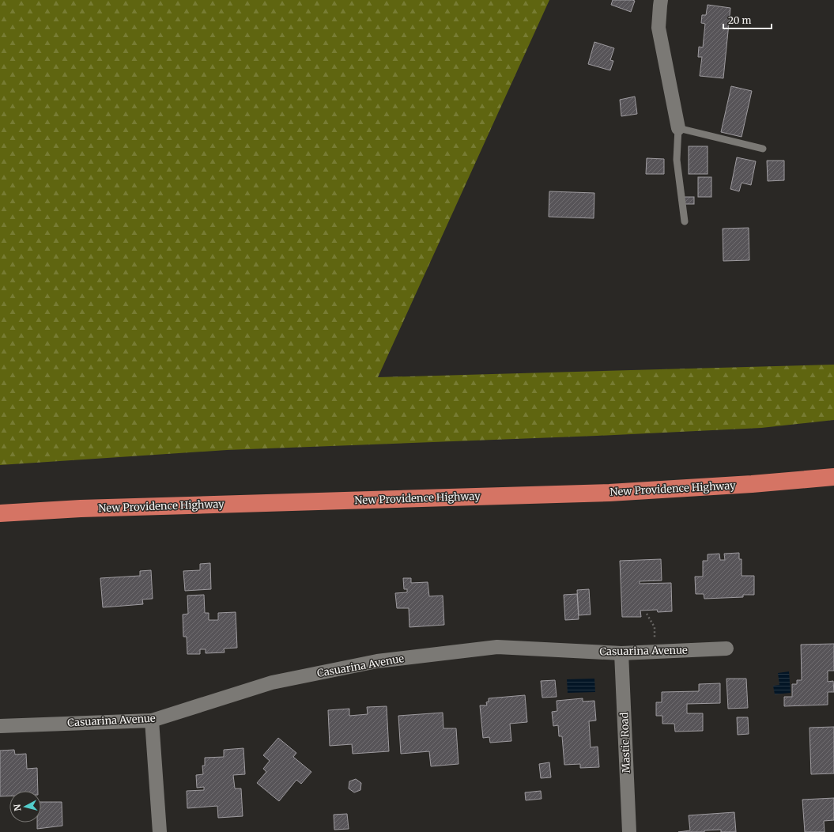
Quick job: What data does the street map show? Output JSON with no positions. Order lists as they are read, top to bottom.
{
  "streets": {
    "highway": ["New Providence Highway"],
    "street": ["Casuarina Avenue", "Mastic Road"]
  },
  "crossings": [
    ["Casuarina Avenue", "Mastic Road"]
  ],
  "scale_bar": "20 m",
  "north": "left"
}
